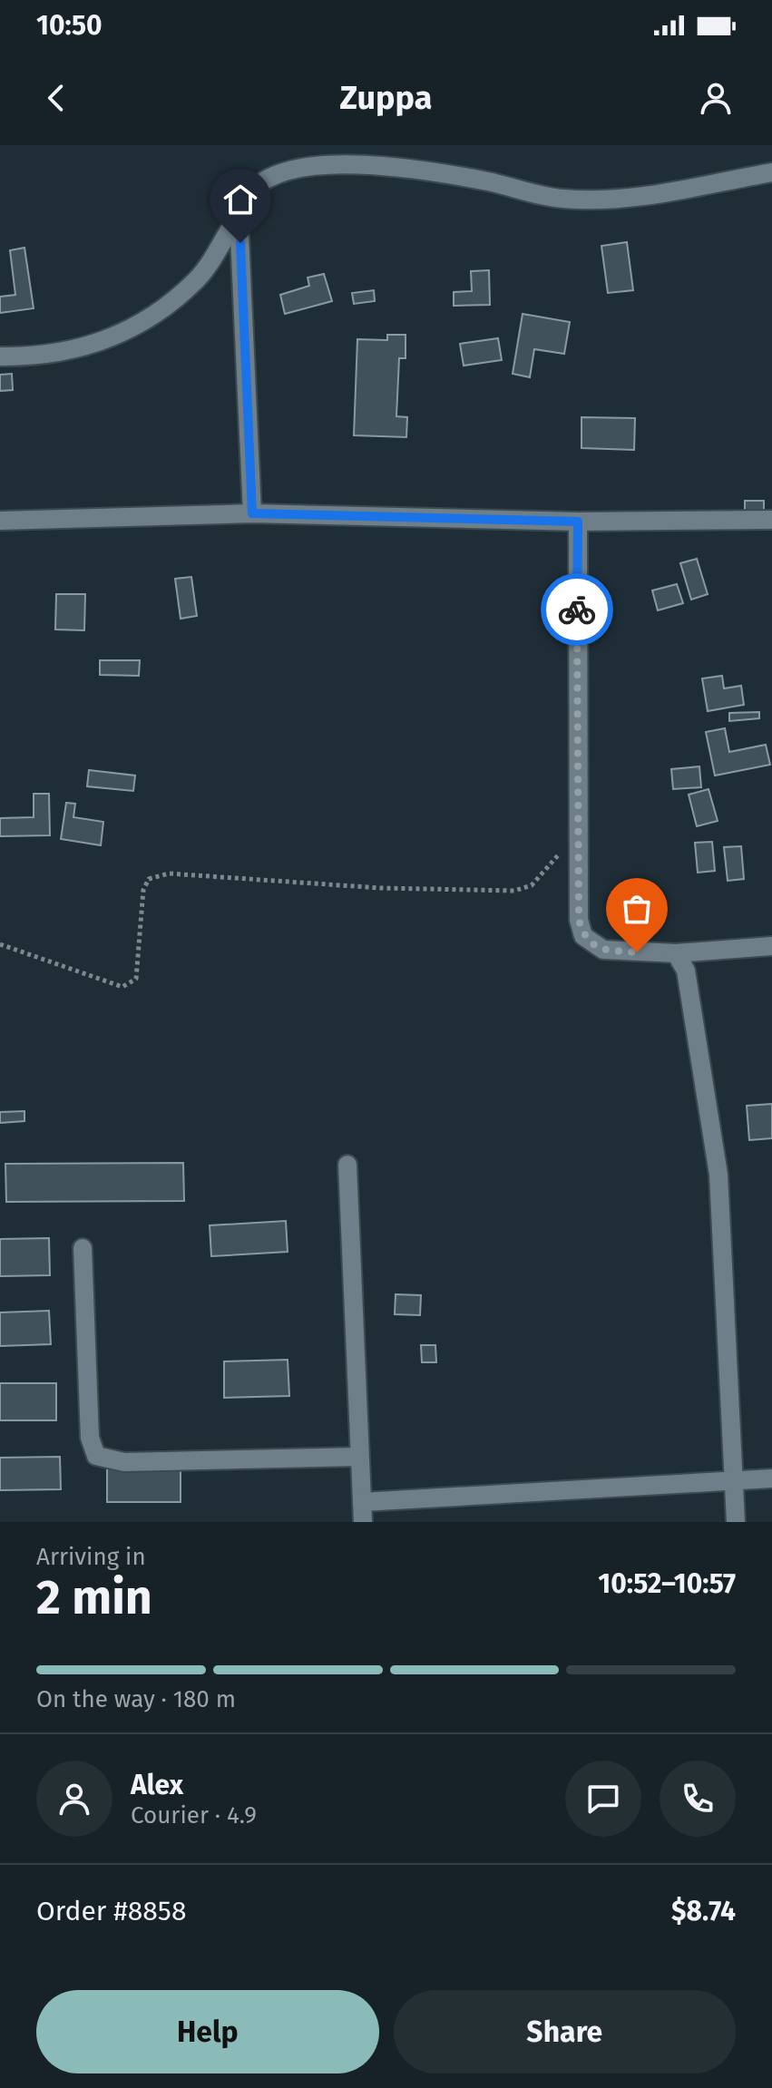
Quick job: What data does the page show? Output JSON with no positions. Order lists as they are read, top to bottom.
{
  "page": {
    "status": "10:50",
    "header": "Zuppa",
    "heading": ["2 min", "Arriving in", "10:52–10:57"],
    "panel": [
      "Alex",
      "Courier · 4.9",
      "Order #8858",
      "$8.74"
    ],
    "bar": "On the way · 180 m",
    "buttons": ["Help", "Share"]
  }
}
